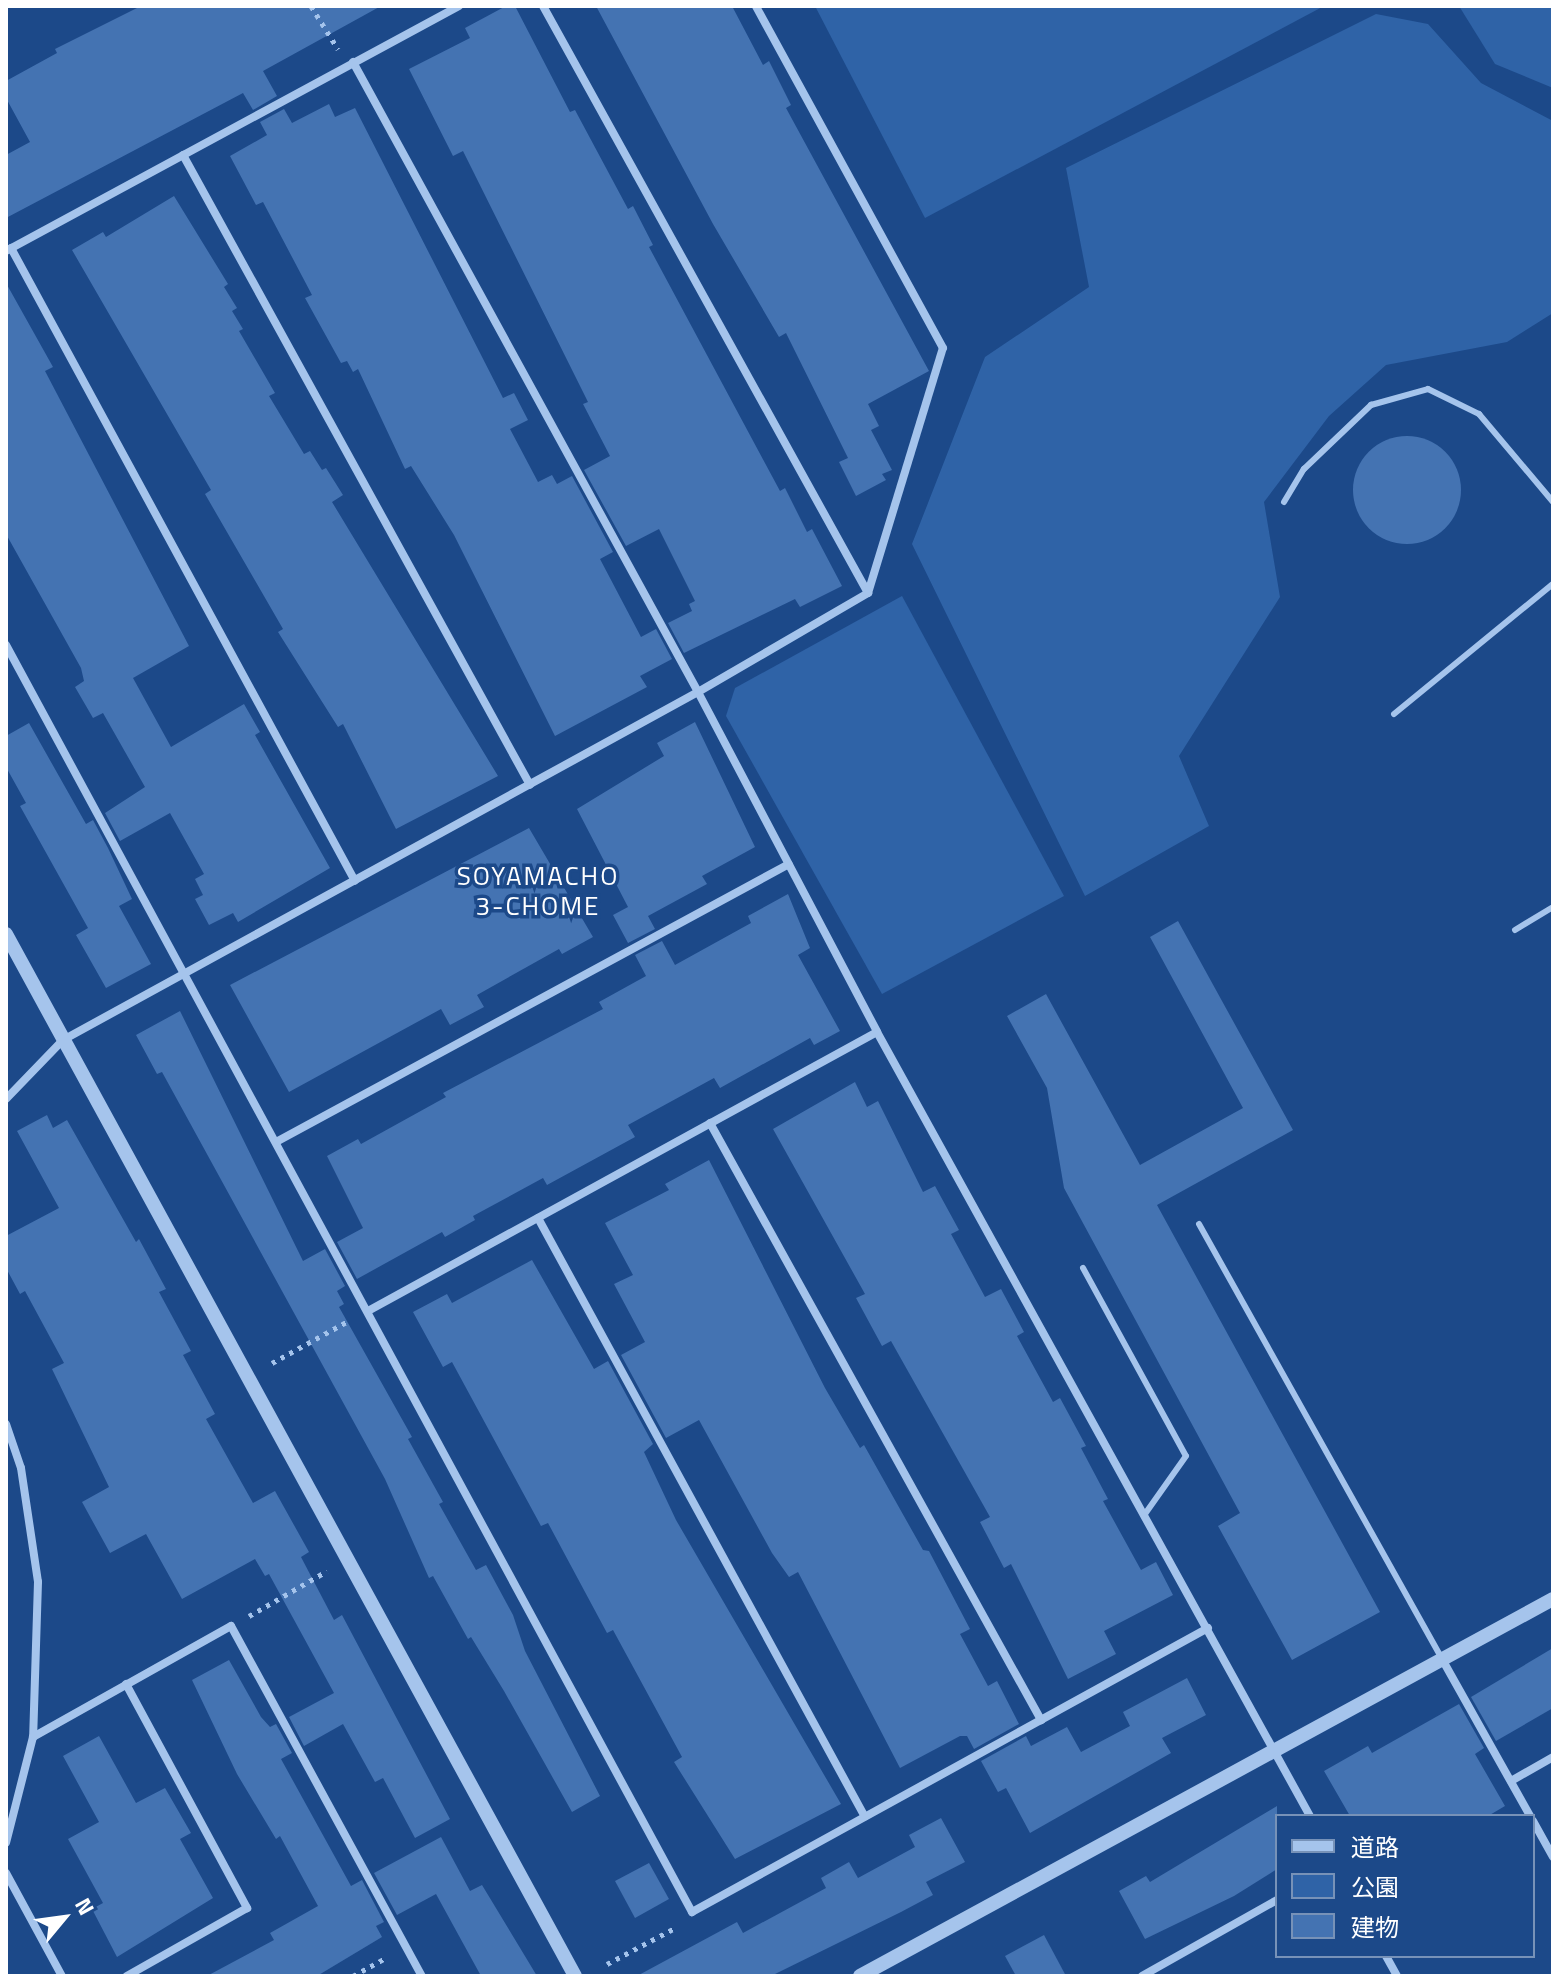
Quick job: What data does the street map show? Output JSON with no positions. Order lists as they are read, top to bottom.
{
  "districts": ["SOYAMACHO 3-CHOME"],
  "legend": ["道路", "公園", "建物"],
  "north": "top right"
}
